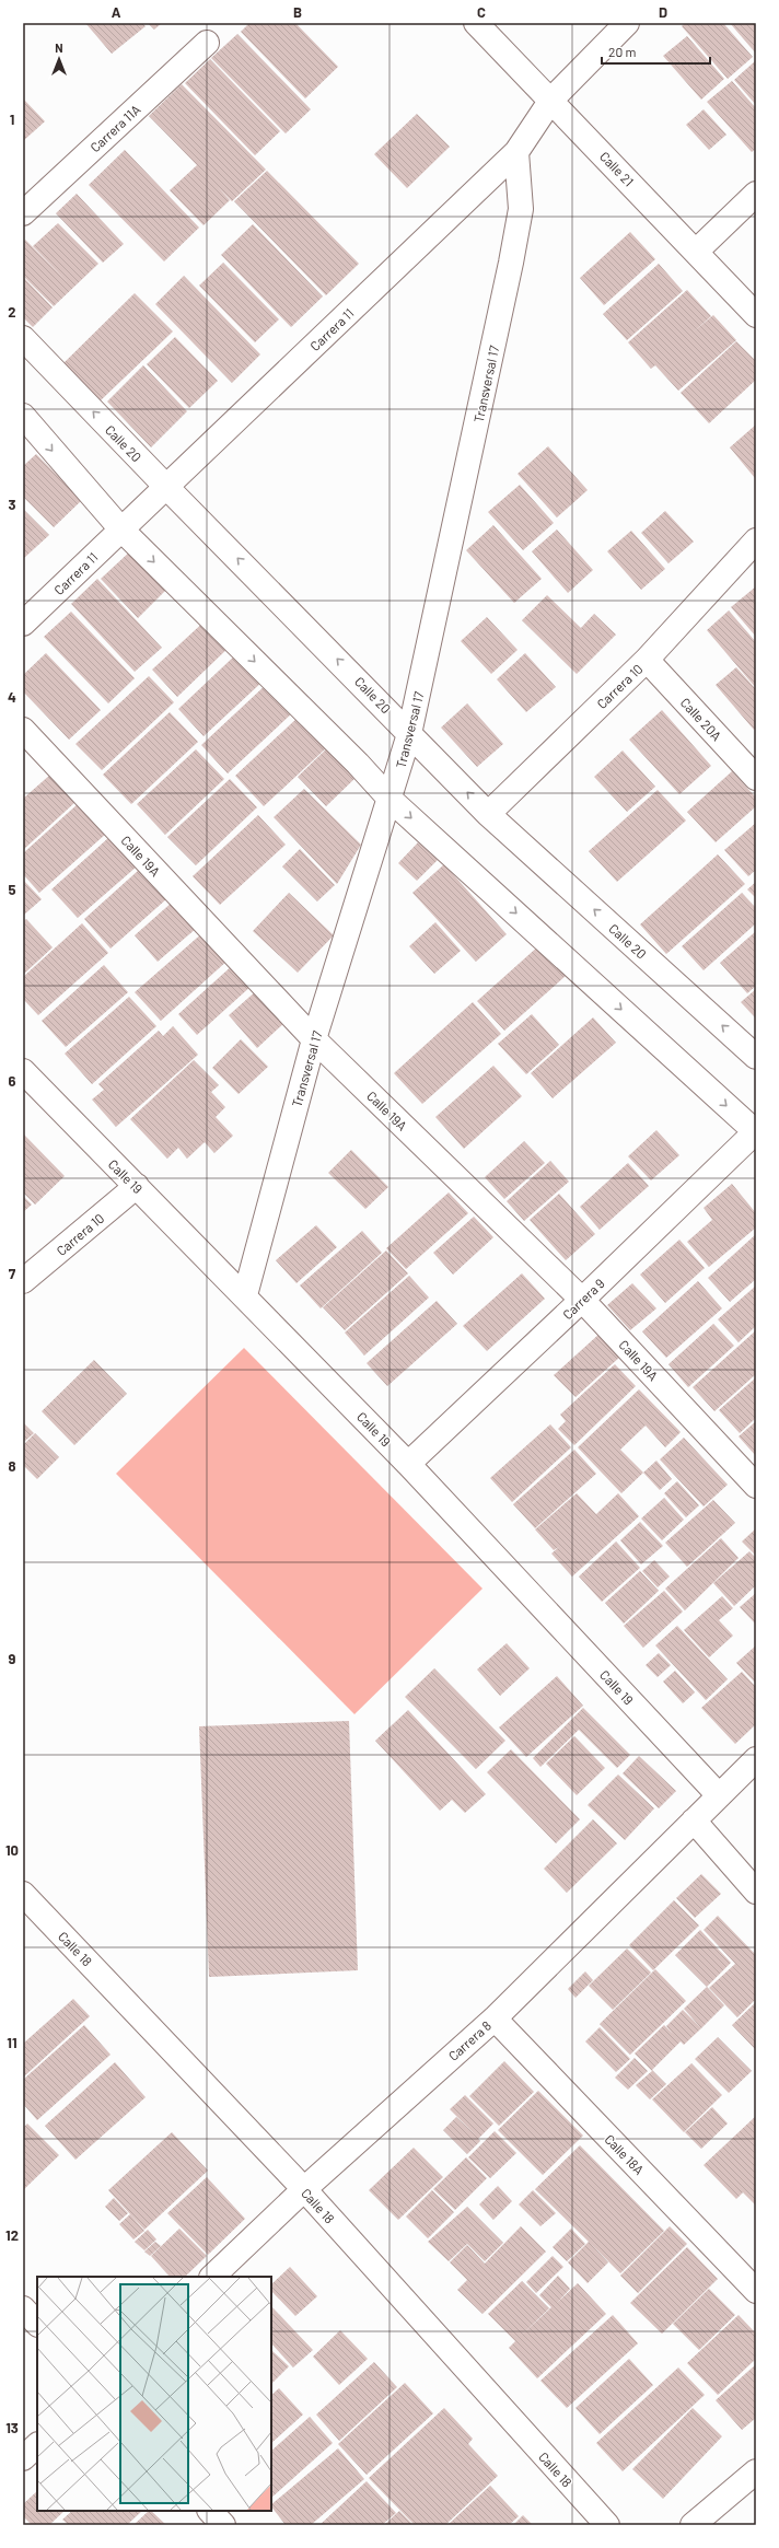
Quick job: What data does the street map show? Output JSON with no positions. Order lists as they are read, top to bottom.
{
  "streets": {
    "street": [
      "Carrera 11A",
      "Calle 21",
      "Carrera 11",
      "Transversal 17",
      "Calle 20",
      "Carrera 10",
      "Calle 20A",
      "Calle 19A",
      "Calle 19",
      "Carrera 9",
      "Calle 18",
      "Carrera 8",
      "Calle 18A"
    ]
  },
  "crossings": [
    ["Calle 21", "Carrera 11"],
    ["Carrera 11", "Transversal 17"],
    ["Carrera 11", "Calle 20"],
    ["Transversal 17", "Calle 20"],
    ["Transversal 17", "Calle 19A"],
    ["Transversal 17", "Calle 19"],
    ["Calle 20", "Carrera 10"],
    ["Carrera 10", "Calle 20A"],
    ["Carrera 10", "Calle 19"],
    ["Calle 19A", "Carrera 9"],
    ["Calle 19", "Carrera 9"],
    ["Calle 19", "Carrera 8"],
    ["Calle 18", "Carrera 8"],
    ["Carrera 8", "Calle 18A"]
  ],
  "scale_bar": "20 m",
  "north": "top",
  "grid": {
    "columns": [
      "A",
      "B",
      "C",
      "D"
    ],
    "rows": [
      "1",
      "2",
      "3",
      "4",
      "5",
      "6",
      "7",
      "8",
      "9",
      "10",
      "11",
      "12",
      "13"
    ]
  }
}
